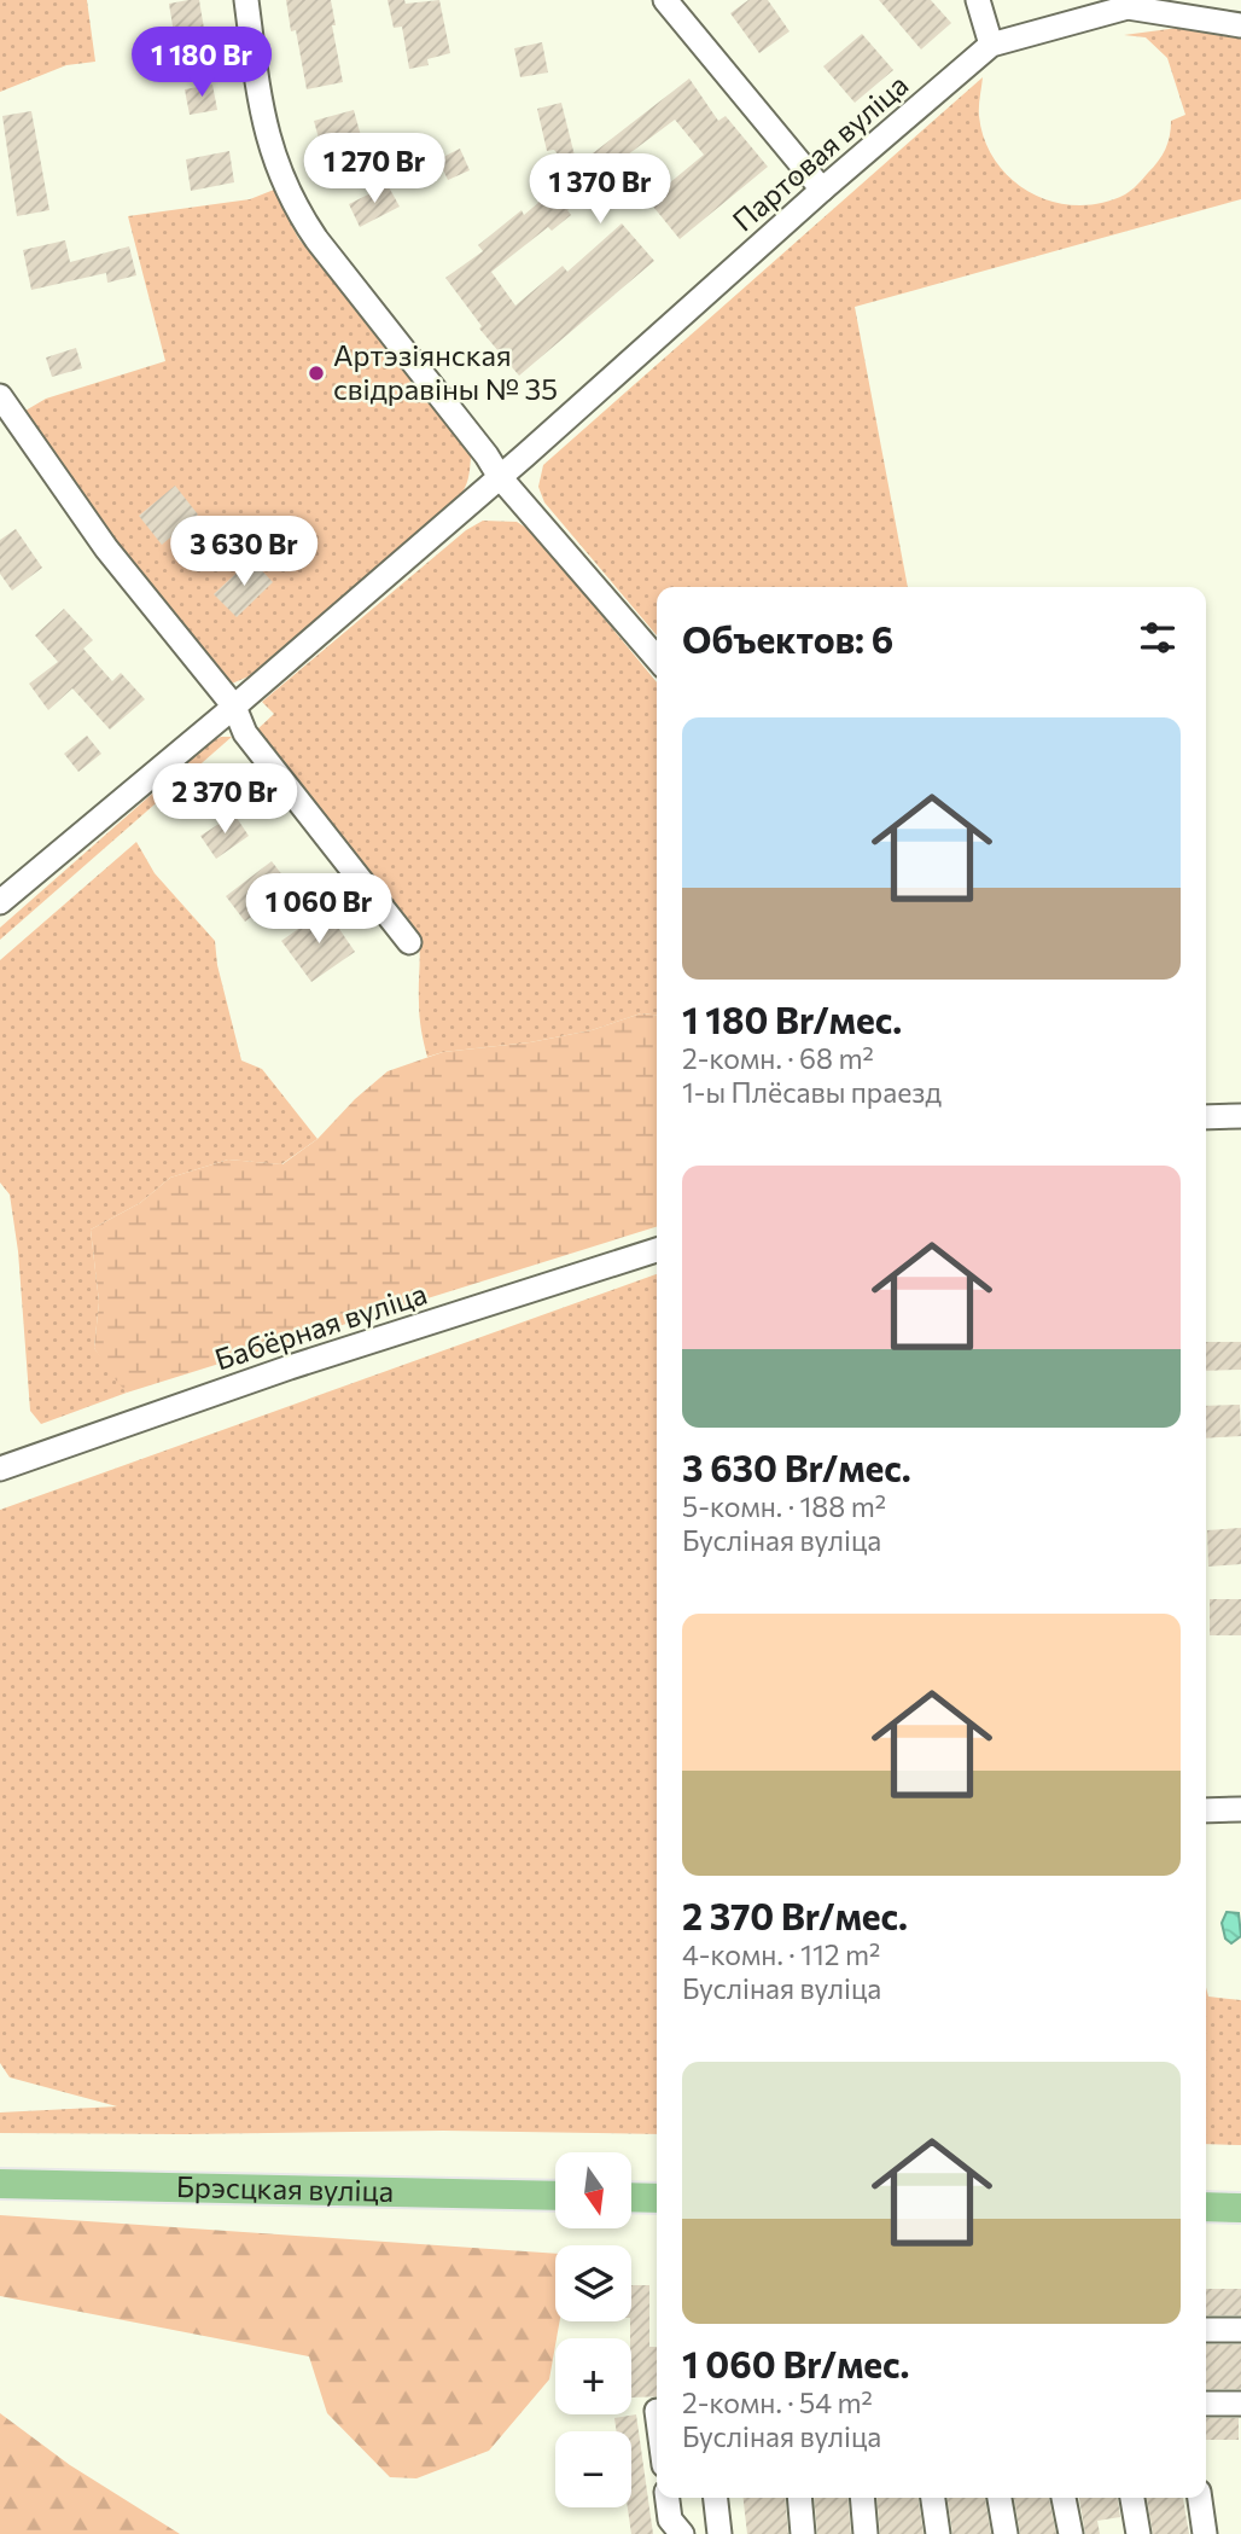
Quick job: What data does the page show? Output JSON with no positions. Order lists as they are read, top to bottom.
{
  "streets": {
    "main road": ["Брэсцкая вуліца"],
    "street": ["Партовая вуліца", "Бабёрная вуліца"]
  },
  "places": ["Артэзіянская свідравіны № 35"],
  "north": "bottom",
  "page": {
    "price": [
      "1 180 Br",
      "1 270 Br",
      "1 370 Br",
      "3 630 Br",
      "2 370 Br",
      "1 060 Br"
    ],
    "heading": "Объектов: 6",
    "list": [
      {
        "name": "1 180 Br/мес.",
        "note": "2-комн. · 68 m² · 1-ы Плёсавы праезд"
      },
      {
        "name": "3 630 Br/мес.",
        "note": "5-комн. · 188 m² · Бусліная вуліца"
      },
      {
        "name": "2 370 Br/мес.",
        "note": "4-комн. · 112 m² · Бусліная вуліца"
      },
      {
        "name": "1 060 Br/мес.",
        "note": "2-комн. · 54 m² · Бусліная вуліца"
      }
    ],
    "map_buttons": ["+", "−"]
  }
}
